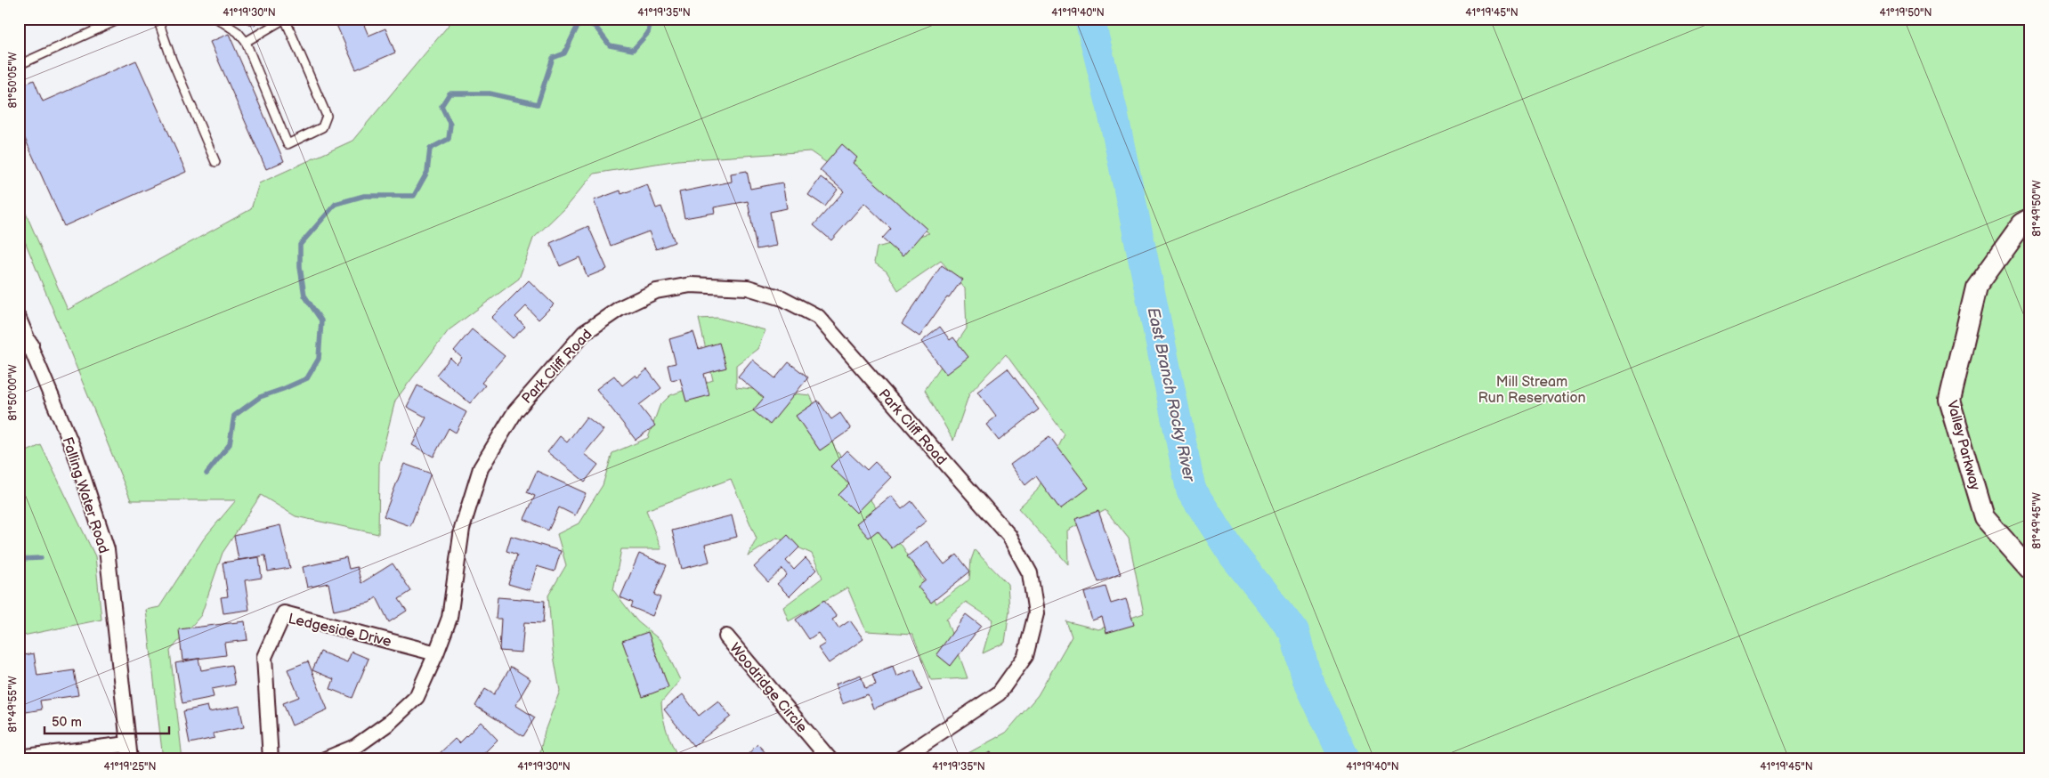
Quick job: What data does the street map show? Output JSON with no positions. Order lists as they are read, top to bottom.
{
  "streets": {
    "street": [
      "Park Cliff Road",
      "Valley Parkway",
      "Falling Water Road",
      "Ledgeside Drive",
      "Woodridge Circle"
    ]
  },
  "crossings": [
    ["Park Cliff Road", "Ledgeside Drive"]
  ],
  "water": ["East Branch Rocky River"],
  "parks": ["Mill Stream Run Reservation"],
  "scale_bar": "50 m",
  "coordinates": [
    "41°19'30\"N",
    "41°19'35\"N",
    "41°19'40\"N",
    "41°19'45\"N",
    "41°19'50\"N",
    "81°50'05\"W",
    "81°49'50\"W",
    "81°50'00\"W",
    "81°49'45\"W",
    "81°49'55\"W",
    "41°19'25\"N"
  ]
}
